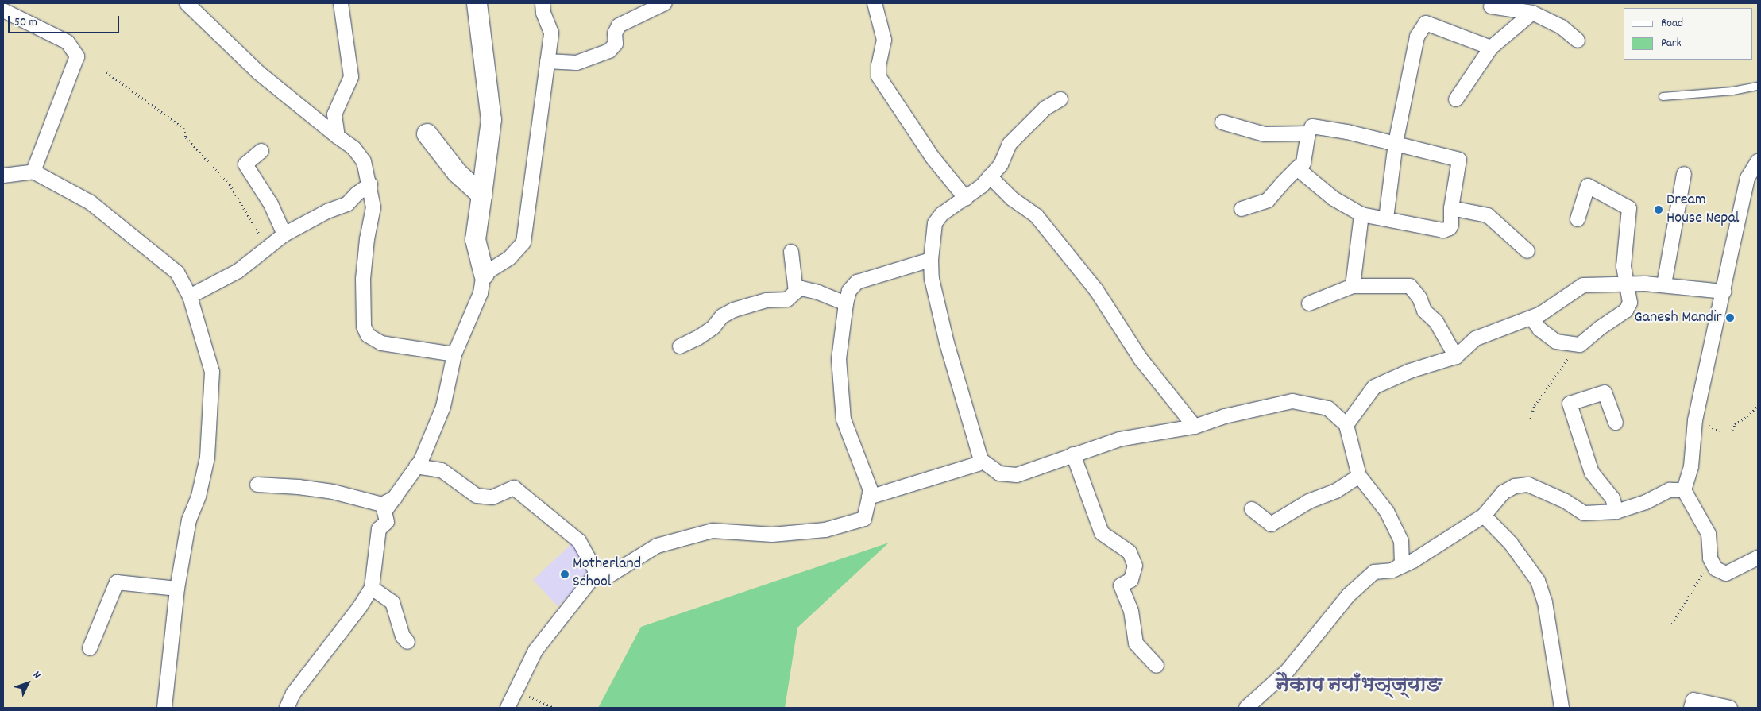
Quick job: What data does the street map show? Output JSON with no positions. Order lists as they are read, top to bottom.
{
  "districts": ["नैकाप नयाँभञ्ज्याङ"],
  "places": ["Dream House Nepal", "Ganesh Mandir", "Motherland School"],
  "legend": ["Road", "Park"],
  "scale_bar": "50 m",
  "north": "top right"
}
